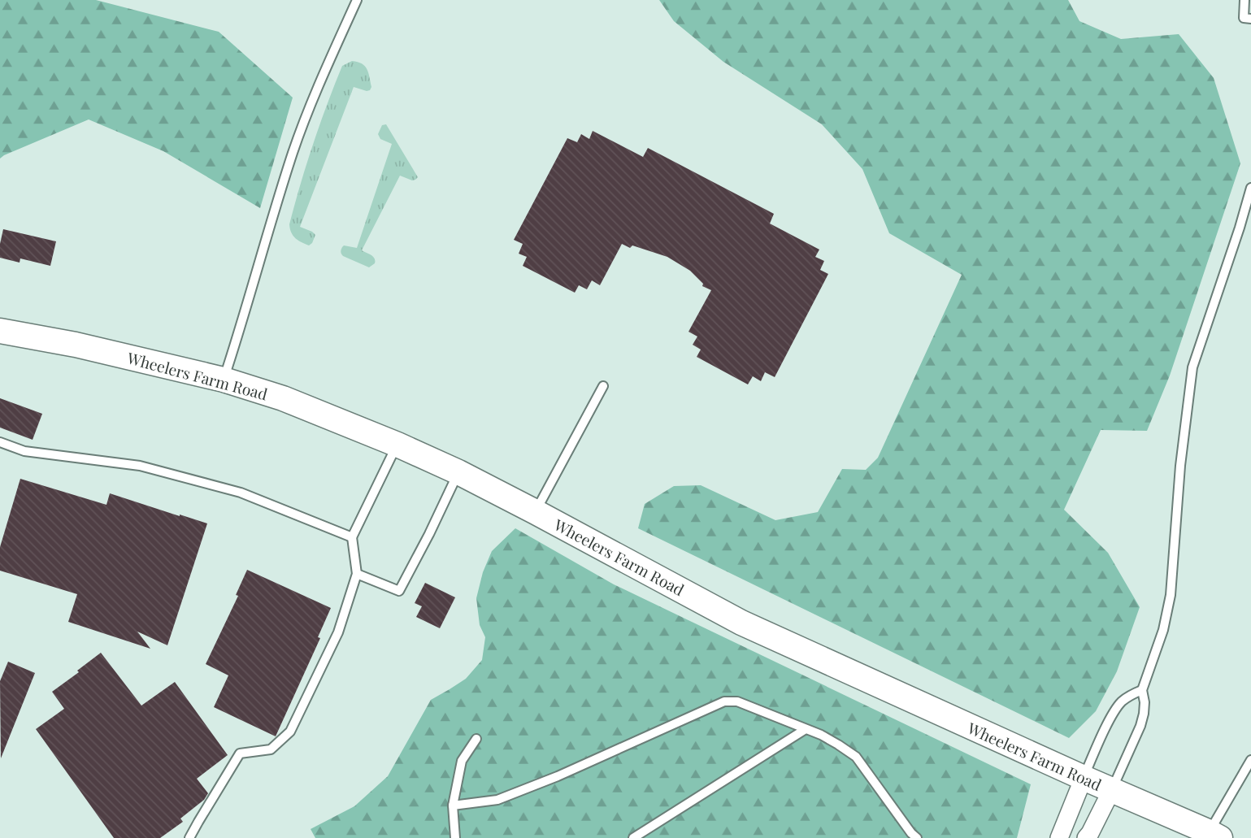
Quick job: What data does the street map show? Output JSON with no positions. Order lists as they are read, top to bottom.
{
  "streets": {
    "main road": ["Wheelers Farm Road"]
  }
}
